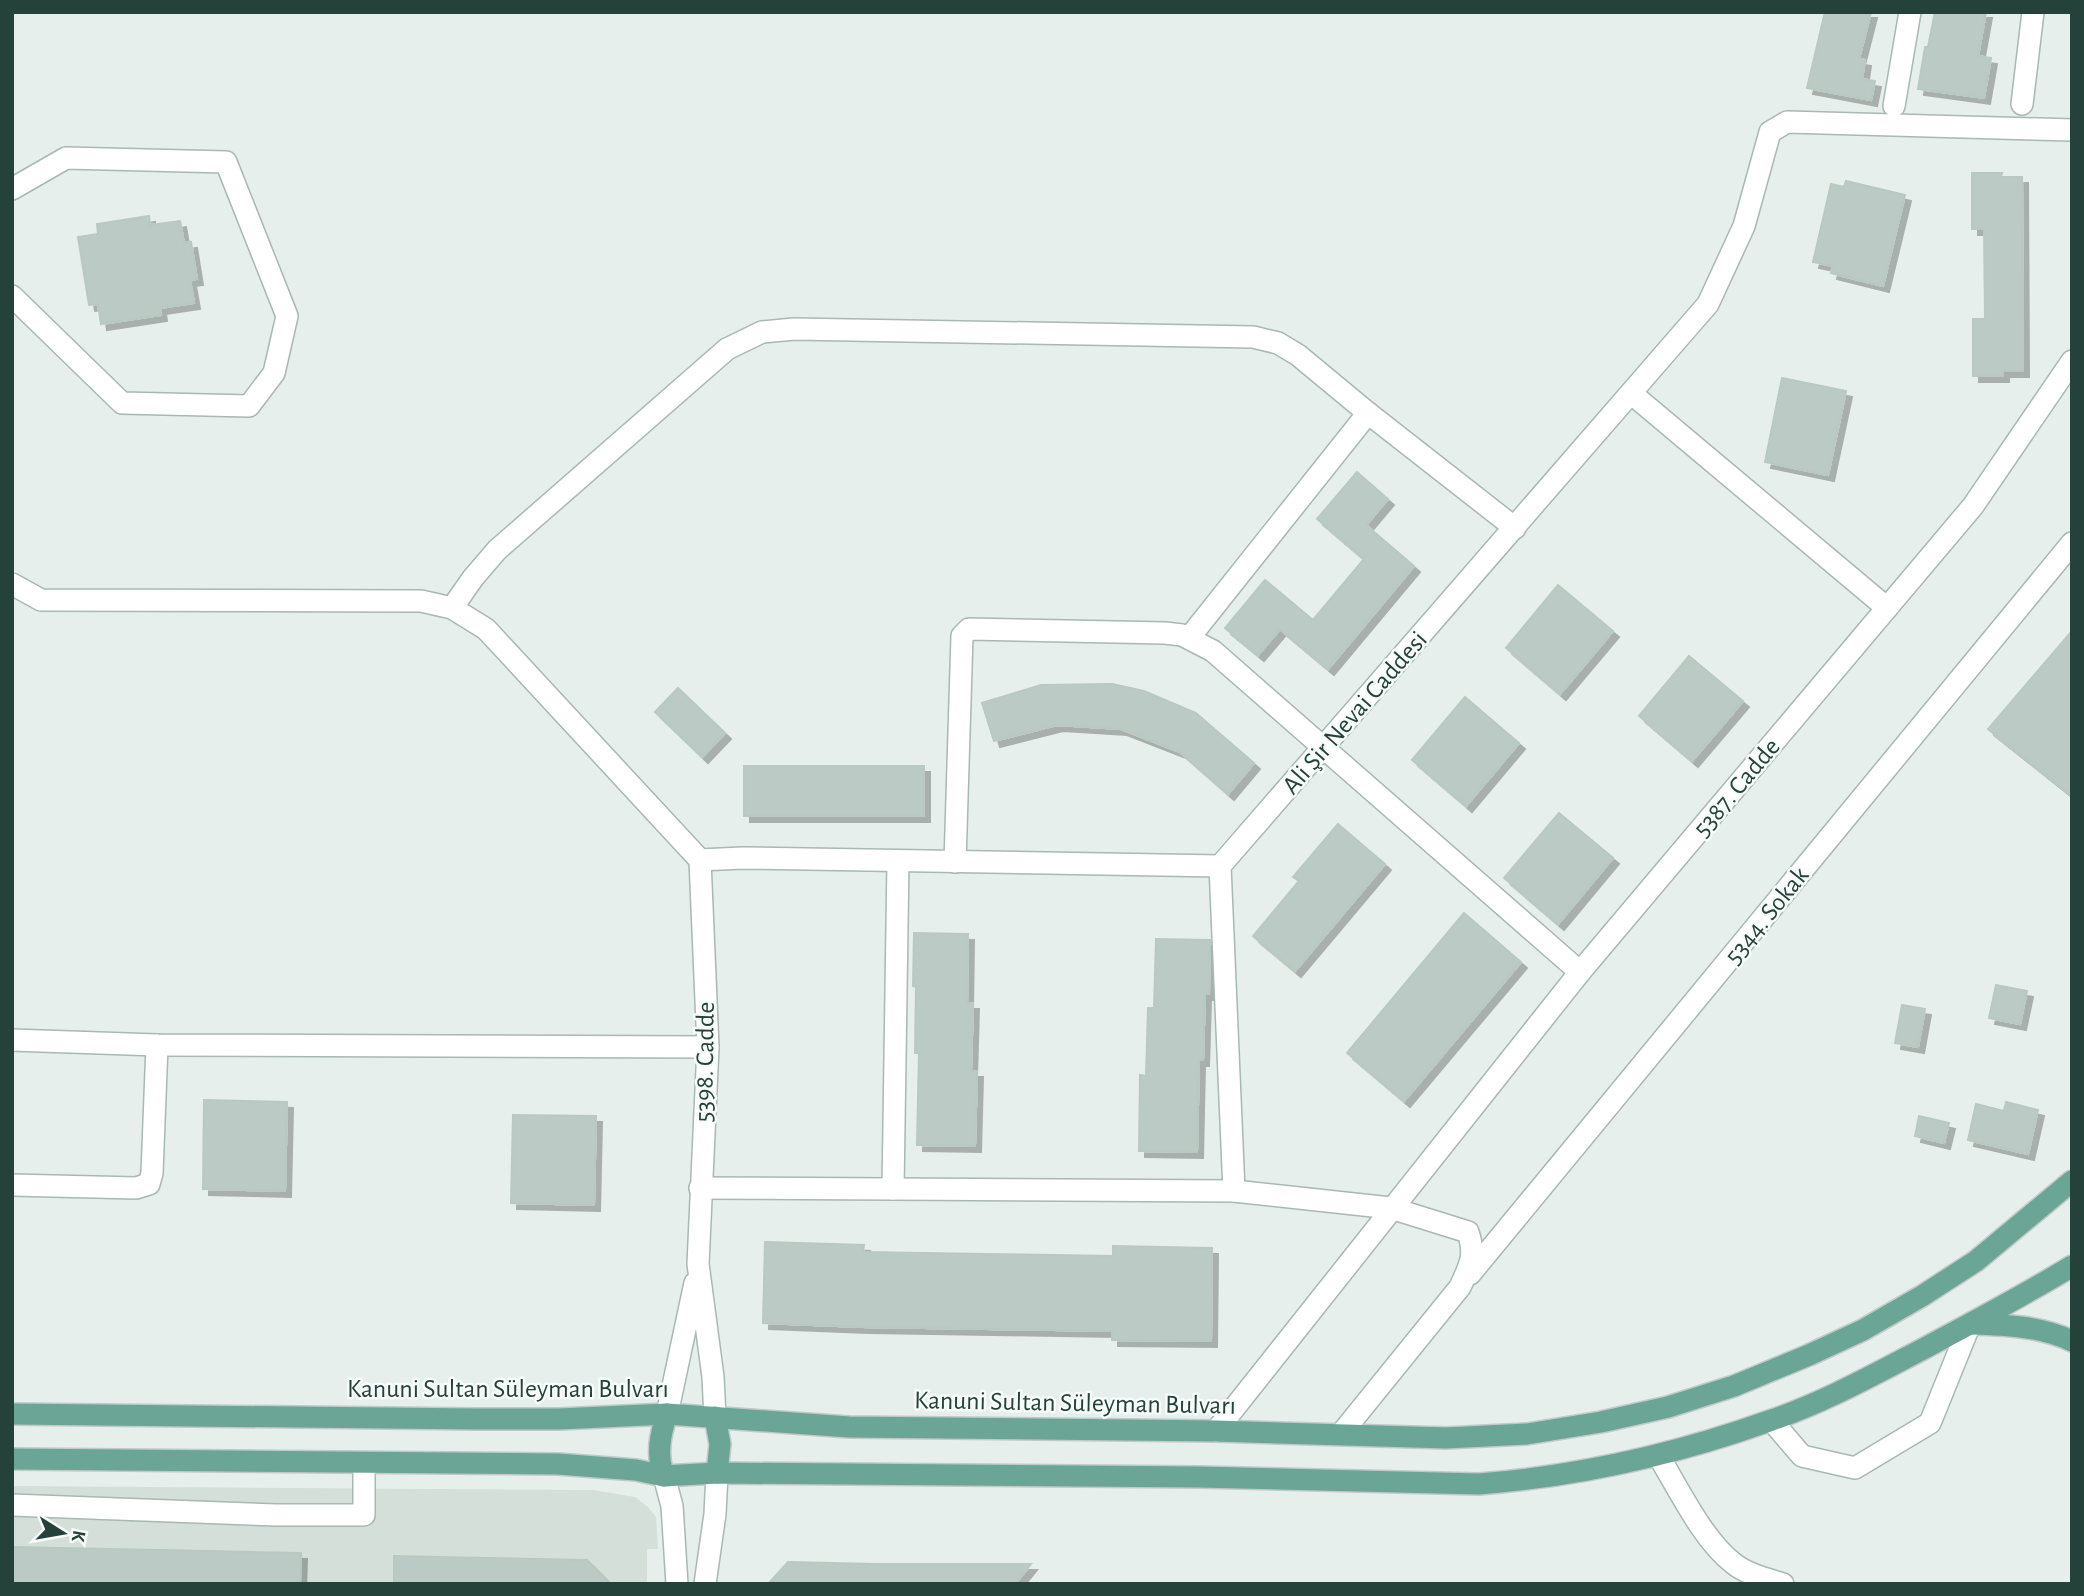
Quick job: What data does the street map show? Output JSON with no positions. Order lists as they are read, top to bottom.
{
  "streets": {
    "main road": ["Kanuni Sultan Süleyman Bulvarı"],
    "street": [
      "Ali Şir Nevai Caddesi",
      "5387. Cadde",
      "5344. Sokak",
      "5398. Cadde"
    ]
  },
  "crossings": [
    ["5387. Cadde", "Kanuni Sultan Süleyman Bulvarı"],
    ["5344. Sokak", "Kanuni Sultan Süleyman Bulvarı"],
    ["5398. Cadde", "Kanuni Sultan Süleyman Bulvarı"]
  ],
  "north": "right"
}
